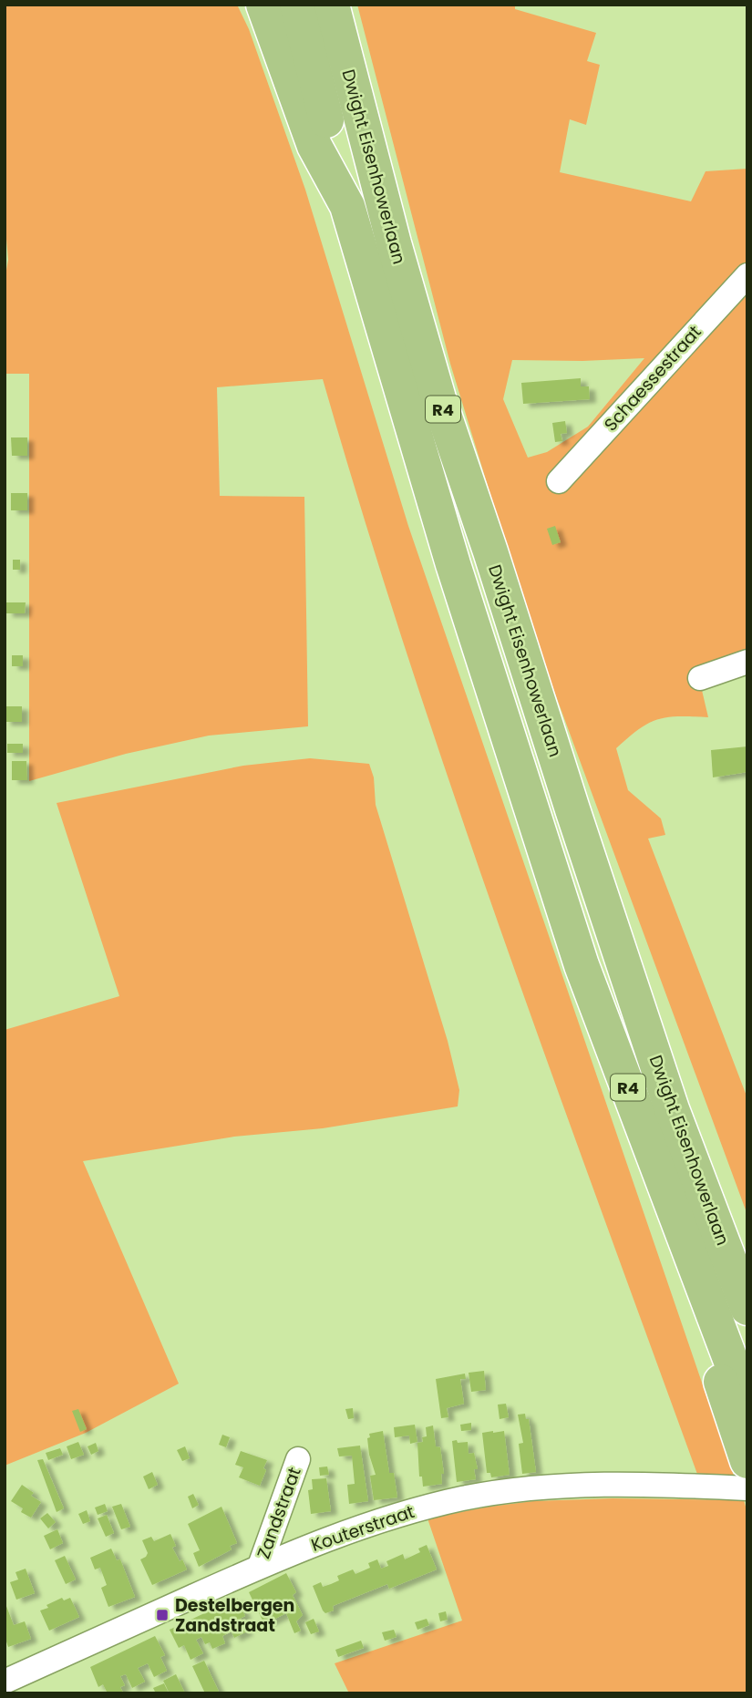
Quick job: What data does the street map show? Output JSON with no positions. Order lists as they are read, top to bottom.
{
  "streets": {
    "highway": ["Dwight Eisenhowerlaan", "R4"],
    "street": ["Schaessestraat", "Zandstraat", "Kouterstraat"]
  },
  "crossings": [
    ["Zandstraat", "Kouterstraat"]
  ],
  "places": {
    "transit": ["Destelbergen Zandstraat"]
  }
}
